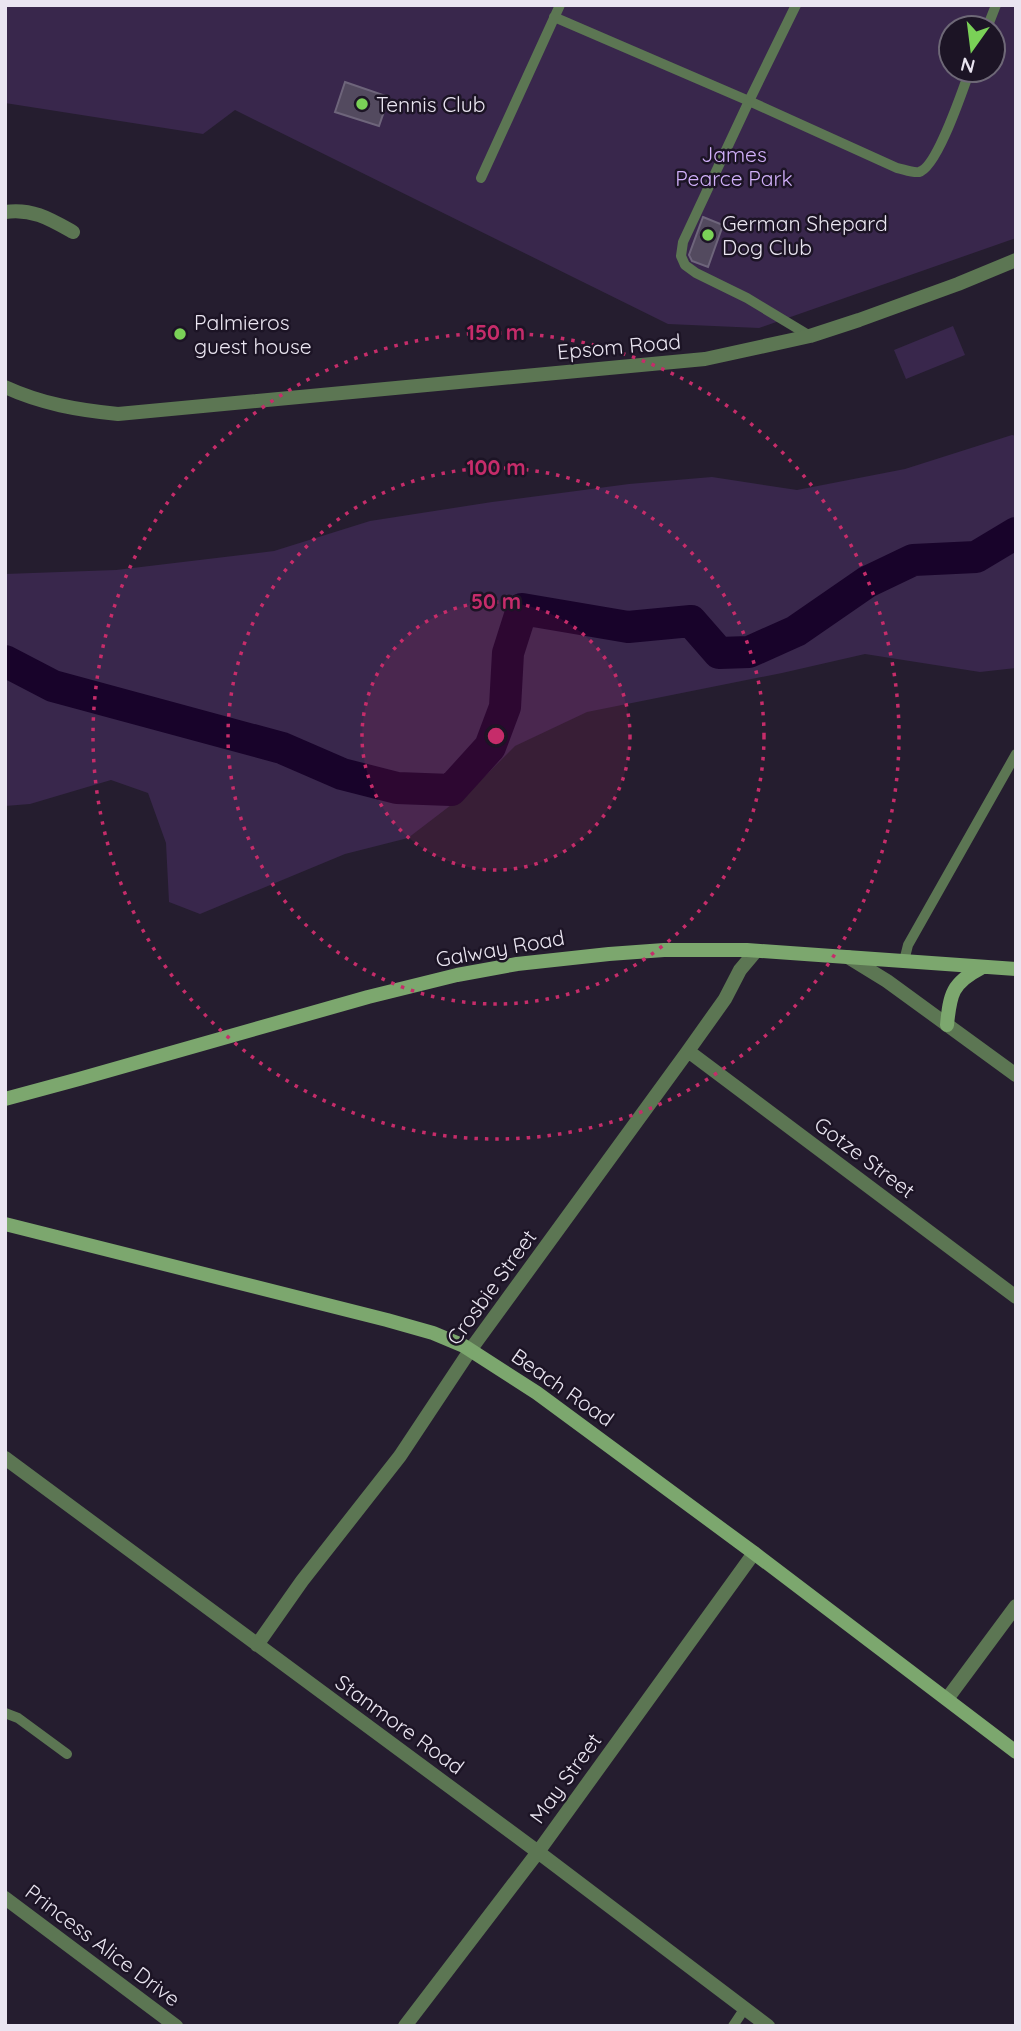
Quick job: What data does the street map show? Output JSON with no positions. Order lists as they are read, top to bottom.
{
  "streets": {
    "street": [
      "Epsom Road",
      "Galway Road",
      "Gotze Street",
      "Crosbie Street",
      "Beach Road",
      "Stanmore Road",
      "May Street",
      "Princess Alice Drive"
    ]
  },
  "crossings": [
    ["Galway Road", "Crosbie Street"],
    ["Gotze Street", "Crosbie Street"],
    ["Crosbie Street", "Beach Road"],
    ["Crosbie Street", "Stanmore Road"],
    ["Beach Road", "May Street"],
    ["Stanmore Road", "May Street"]
  ],
  "parks": ["James Pearce Park"],
  "places": ["Tennis Club", "German Shepard Dog Club", "Palmieros guest house"],
  "north": "bottom",
  "rings": ["150 m", "100 m", "50 m"]
}
